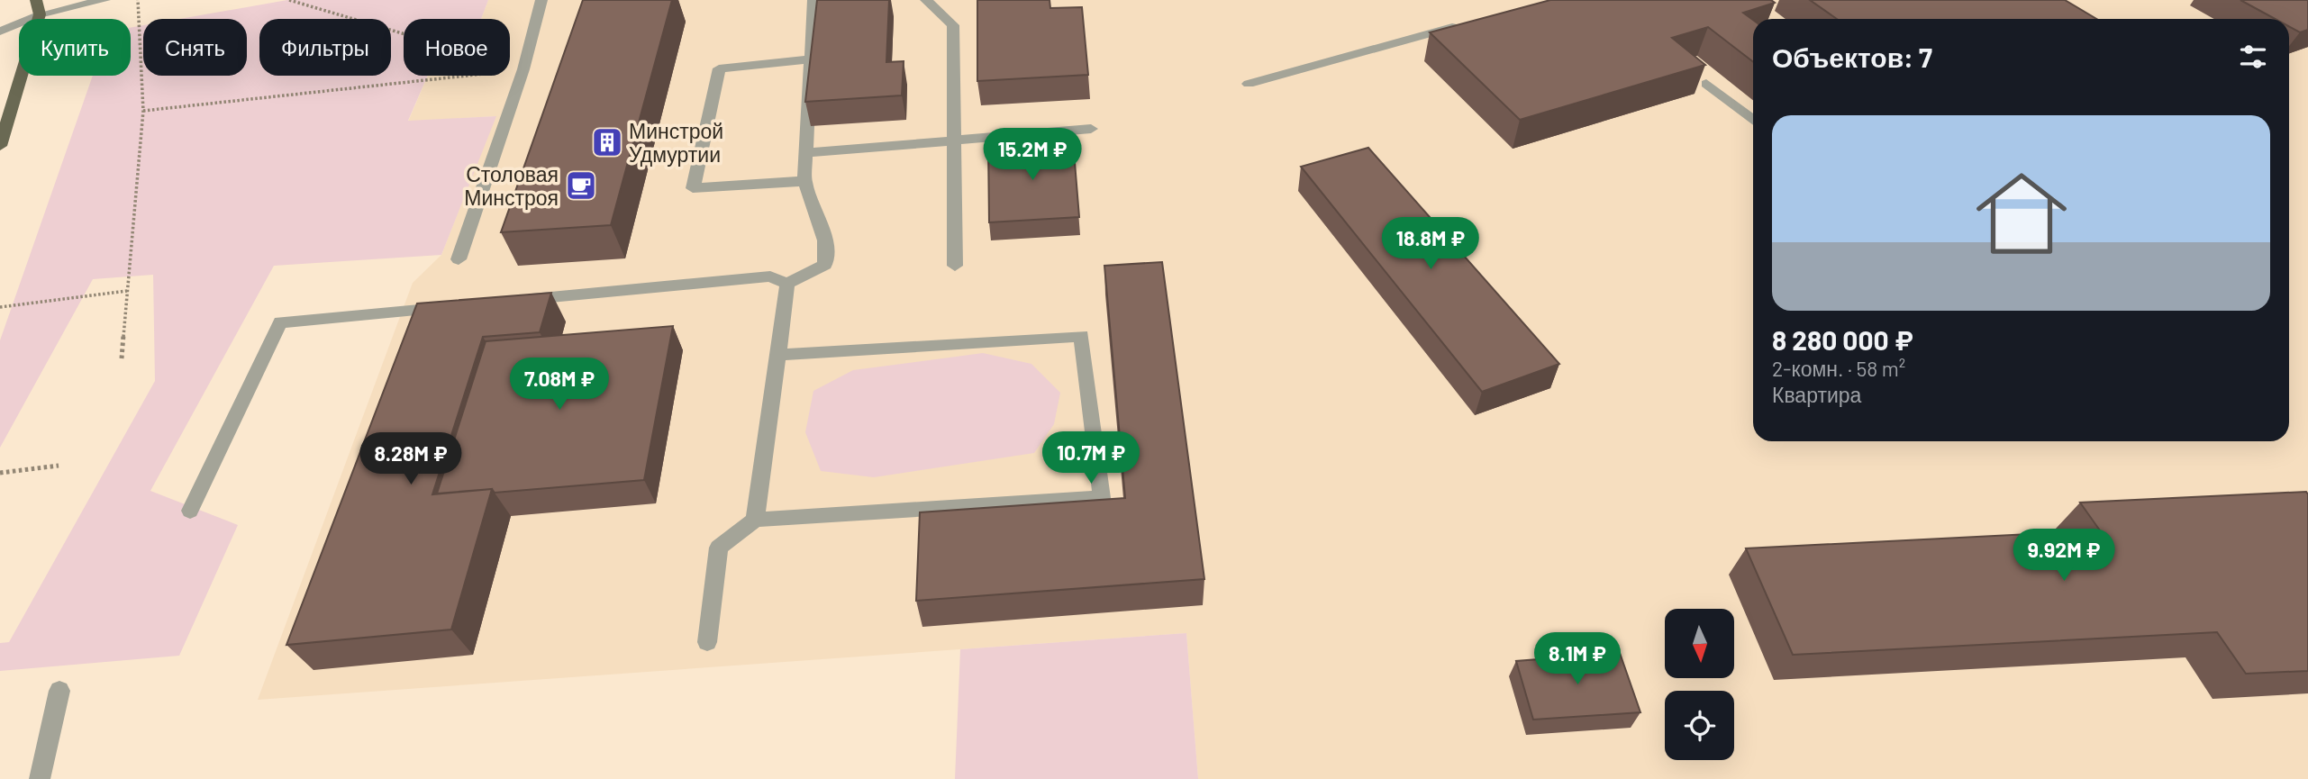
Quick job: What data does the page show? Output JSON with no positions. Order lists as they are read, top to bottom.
{
  "places": {
    "building": ["Минстрой Удмуртии"],
    "cafe": ["Столовая Минстроя"]
  },
  "north": "bottom",
  "page": {
    "chip": [
      "Купить",
      "Снять",
      "Фильтры",
      "Новое"
    ],
    "heading": "Объектов: 7",
    "list": [
      {
        "name": "8 280 000 ₽",
        "note": "2-комн. · 58 m² · Квартира"
      }
    ],
    "price": [
      "15.2M ₽",
      "18.8M ₽",
      "7.08M ₽",
      "10.7M ₽",
      "8.28M ₽",
      "9.92M ₽",
      "8.1M ₽"
    ]
  }
}
